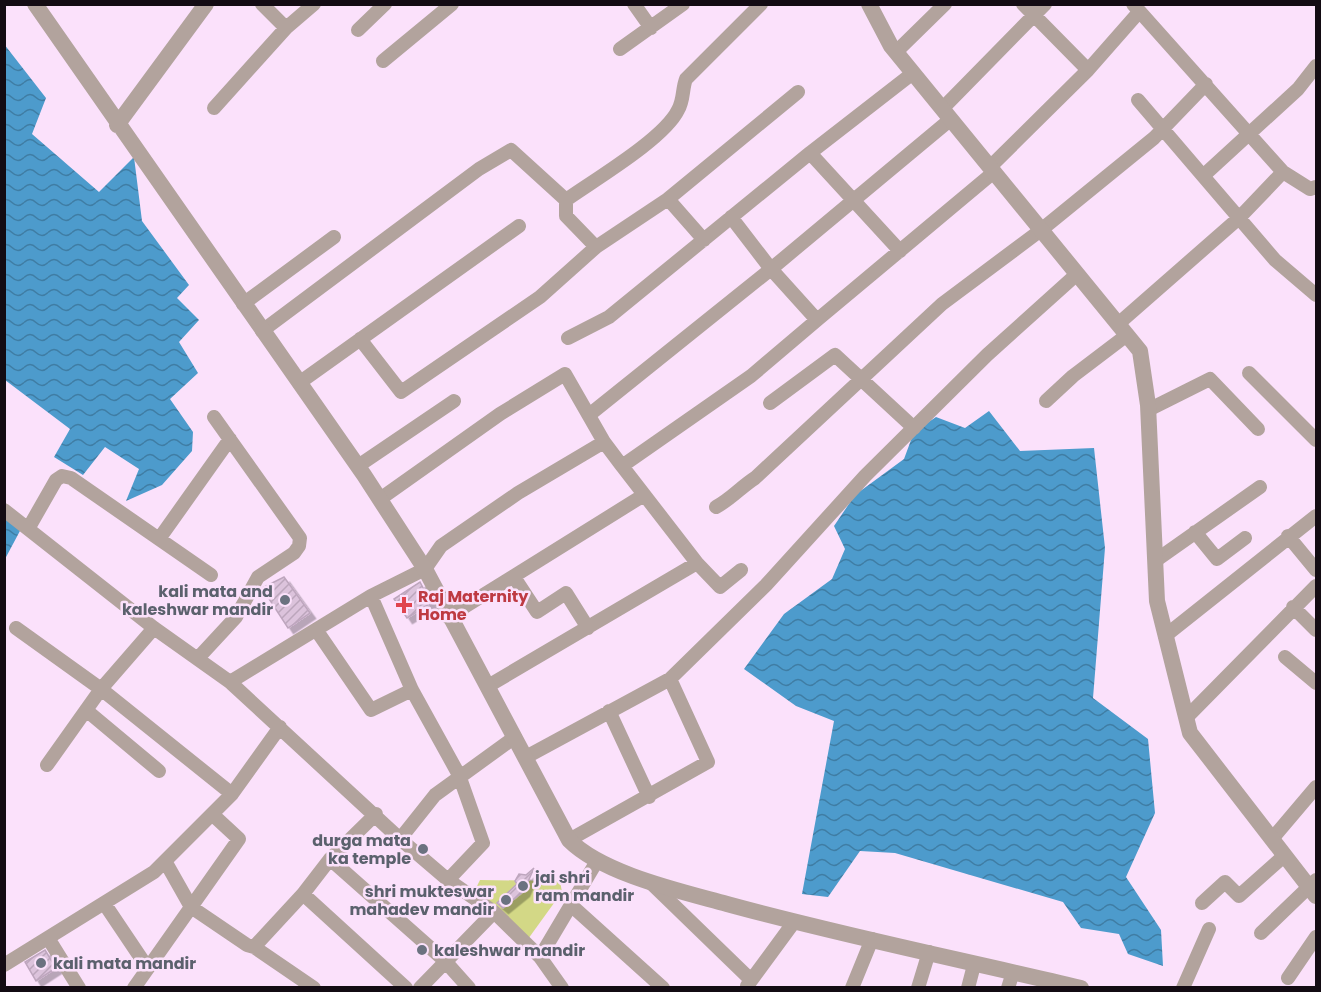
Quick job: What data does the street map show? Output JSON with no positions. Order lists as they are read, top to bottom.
{
  "places": {
    "other": [
      "kali mata and kaleshwar mandir",
      "durga mata ka temple",
      "jai shri ram mandir",
      "shri mukteswar mahadev mandir",
      "kaleshwar mandir",
      "kali mata mandir"
    ],
    "health": ["Raj Maternity Home"]
  }
}
